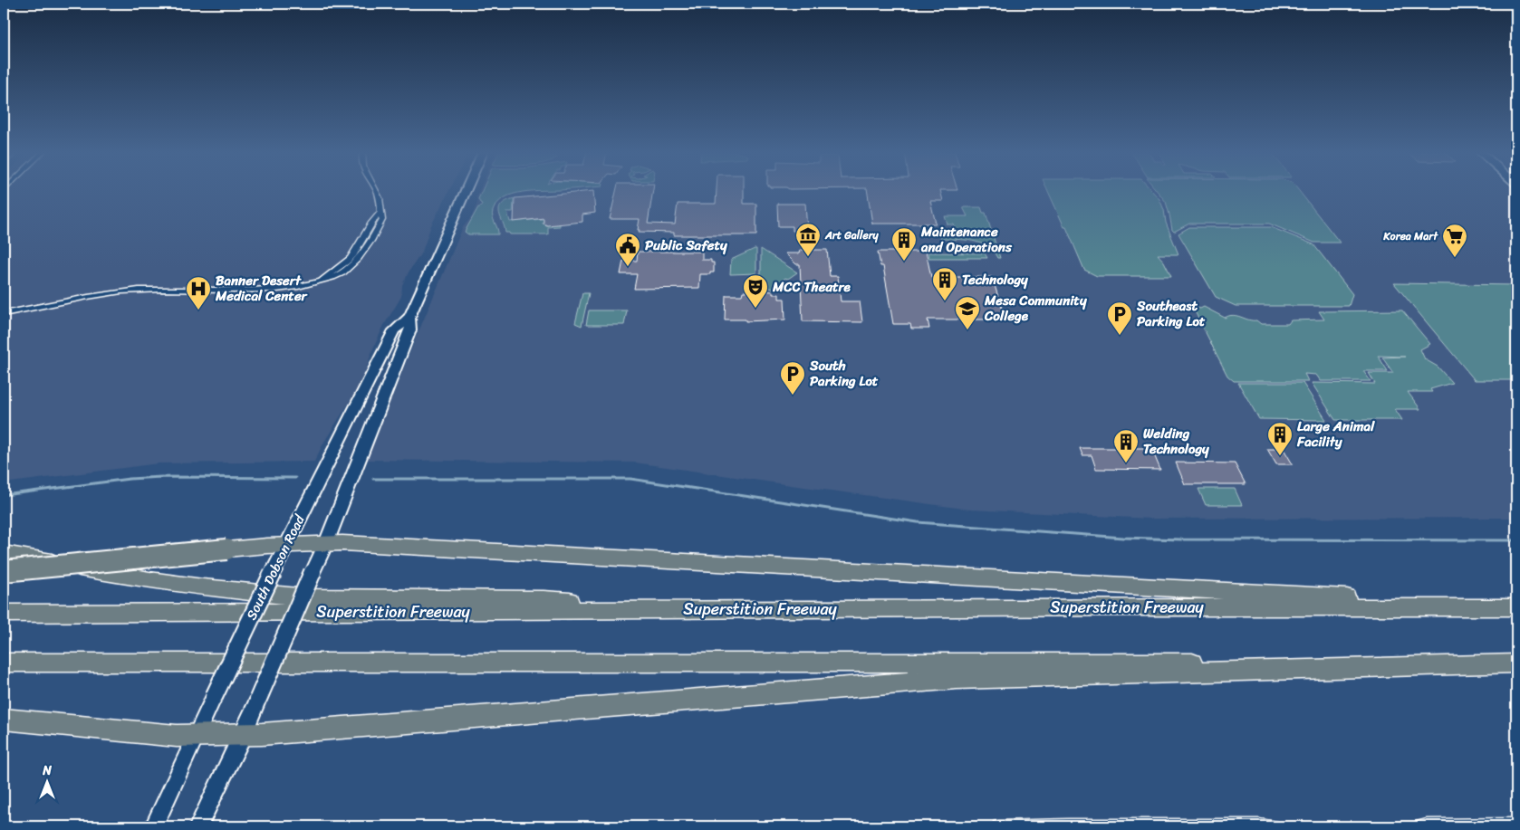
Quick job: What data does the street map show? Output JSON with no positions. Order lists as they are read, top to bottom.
{
  "streets": {
    "highway": ["Superstition Freeway"],
    "main road": ["South Dobson Road"]
  },
  "places": {
    "museum": ["Art Gallery"],
    "supermarket": ["Korea Mart"],
    "building": [
      "Maintenance and Operations",
      "Technology",
      "Large Animal Facility",
      "Welding Technology"
    ],
    "public building": ["Public Safety"],
    "theatre": ["MCC Theatre"],
    "hospital": ["Banner Desert Medical Center"],
    "school or university": ["Mesa Community College"],
    "parking": ["Southeast Parking Lot", "South Parking Lot"]
  },
  "north": "top"
}
